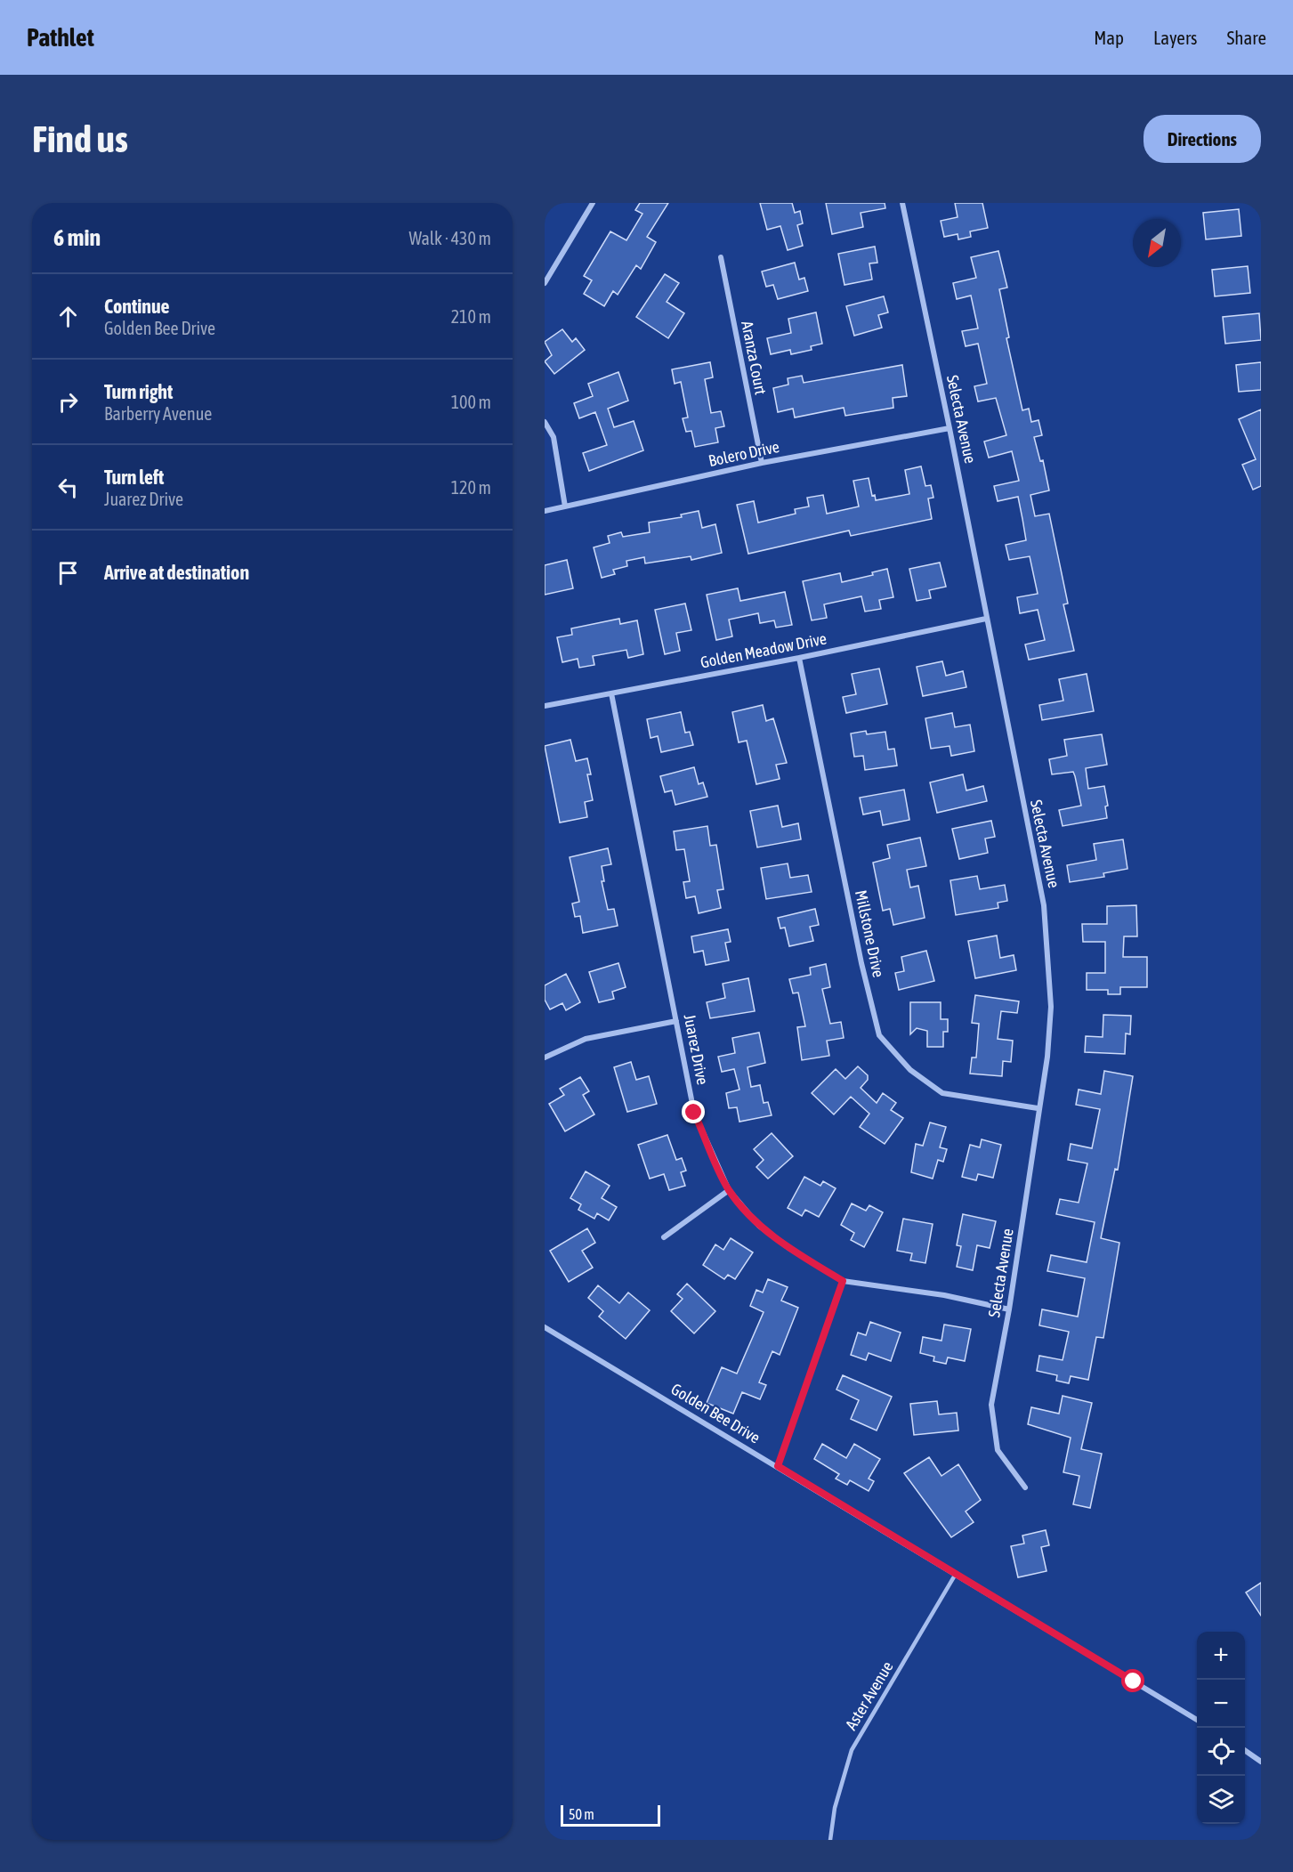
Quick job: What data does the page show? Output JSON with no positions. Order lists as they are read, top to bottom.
{
  "streets": {
    "street": [
      "Aranza Court",
      "Selecta Avenue",
      "Bolero Drive",
      "Golden Meadow Drive",
      "Millstone Drive",
      "Juarez Drive",
      "Golden Bee Drive"
    ],
    "lane": ["Aster Avenue"]
  },
  "crossings": [
    ["Aranza Court", "Bolero Drive"],
    ["Selecta Avenue", "Bolero Drive"],
    ["Selecta Avenue", "Golden Meadow Drive"],
    ["Selecta Avenue", "Millstone Drive"],
    ["Selecta Avenue", "Juarez Drive"],
    ["Golden Meadow Drive", "Millstone Drive"],
    ["Golden Meadow Drive", "Juarez Drive"],
    ["Golden Bee Drive", "Aster Avenue"]
  ],
  "scale_bar": "50 m",
  "north": "bottom left",
  "page": {
    "header": "Pathlet",
    "nav": ["Map", "Layers", "Share"],
    "buttons": "Directions",
    "title": "Find us",
    "heading": ["6 min", "Walk · 430 m"],
    "list": [
      ["Continue", "Golden Bee Drive", "210 m"],
      ["Turn right", "Barberry Avenue", "100 m"],
      ["Turn left", "Juarez Drive", "120 m"],
      "Arrive at destination"
    ],
    "map_buttons": ["+", "−"],
    "scale": "50 m"
  }
}
